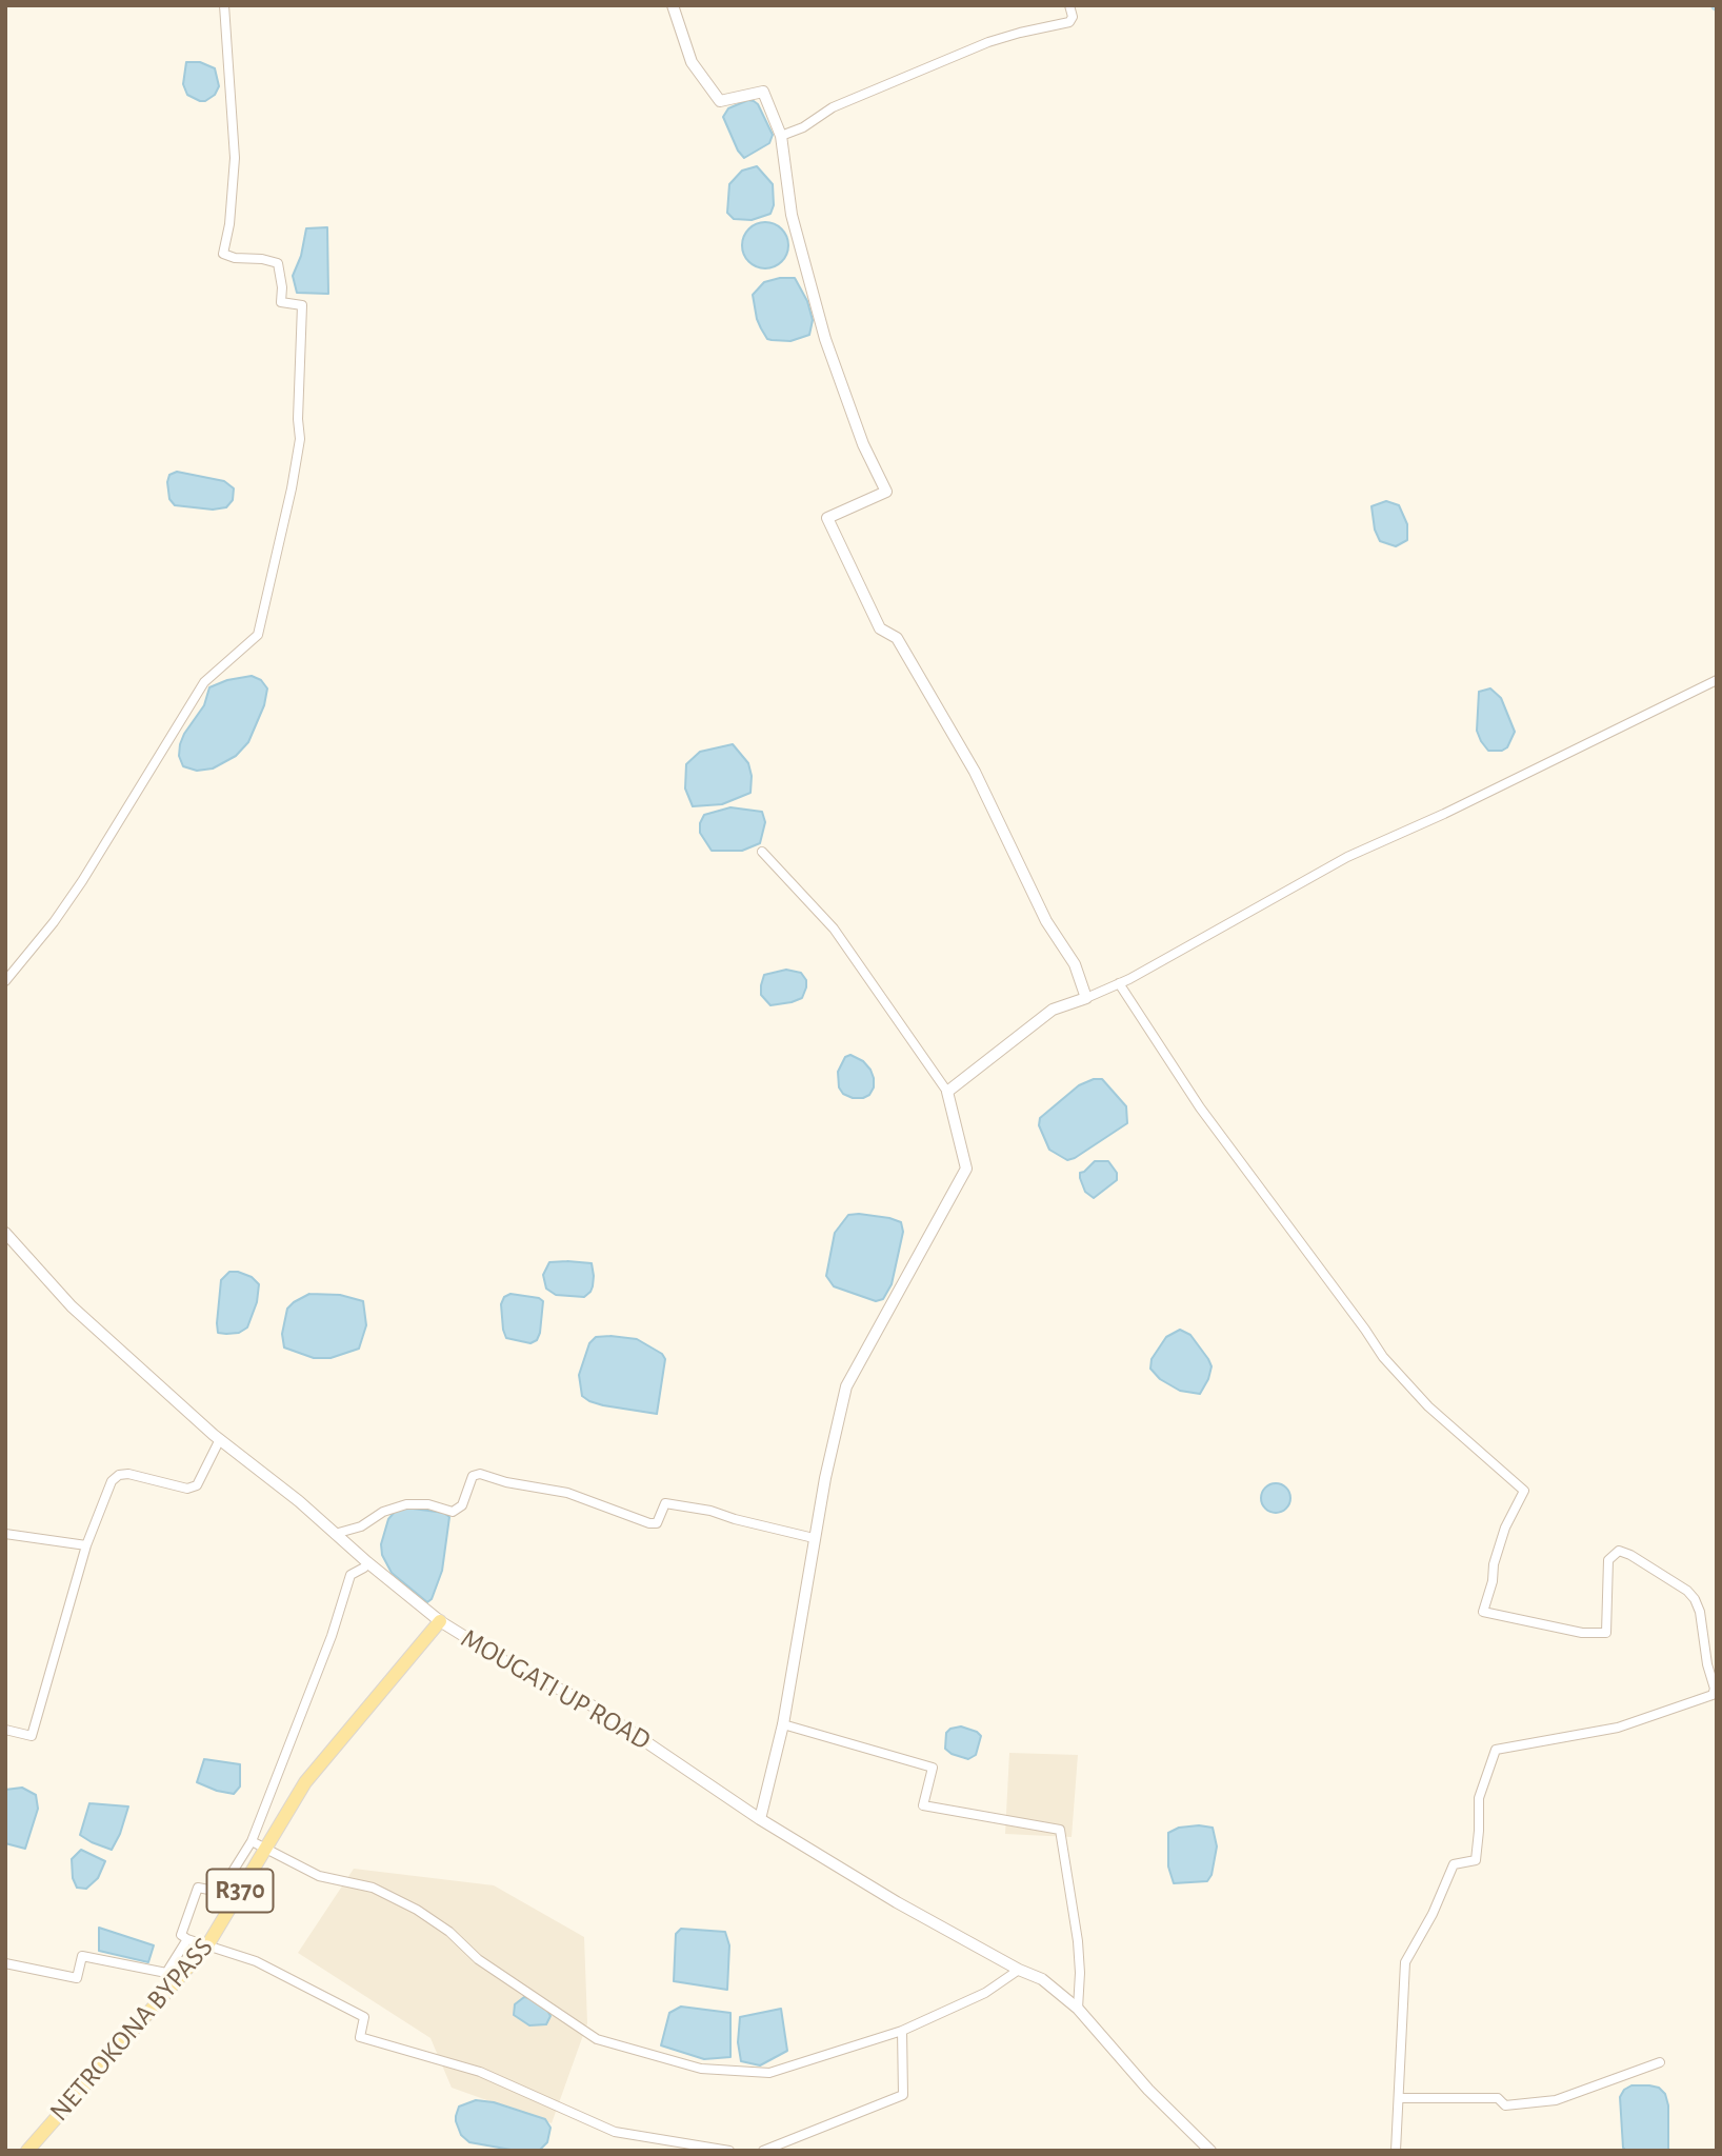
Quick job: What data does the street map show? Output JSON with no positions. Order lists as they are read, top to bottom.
{
  "streets": {
    "main road": ["R370", "NETROKONA BYPASS"],
    "street": ["MOUGATI UP ROAD"]
  },
  "crossings": [
    ["MOUGATI UP ROAD", "NETROKONA BYPASS"]
  ]
}
